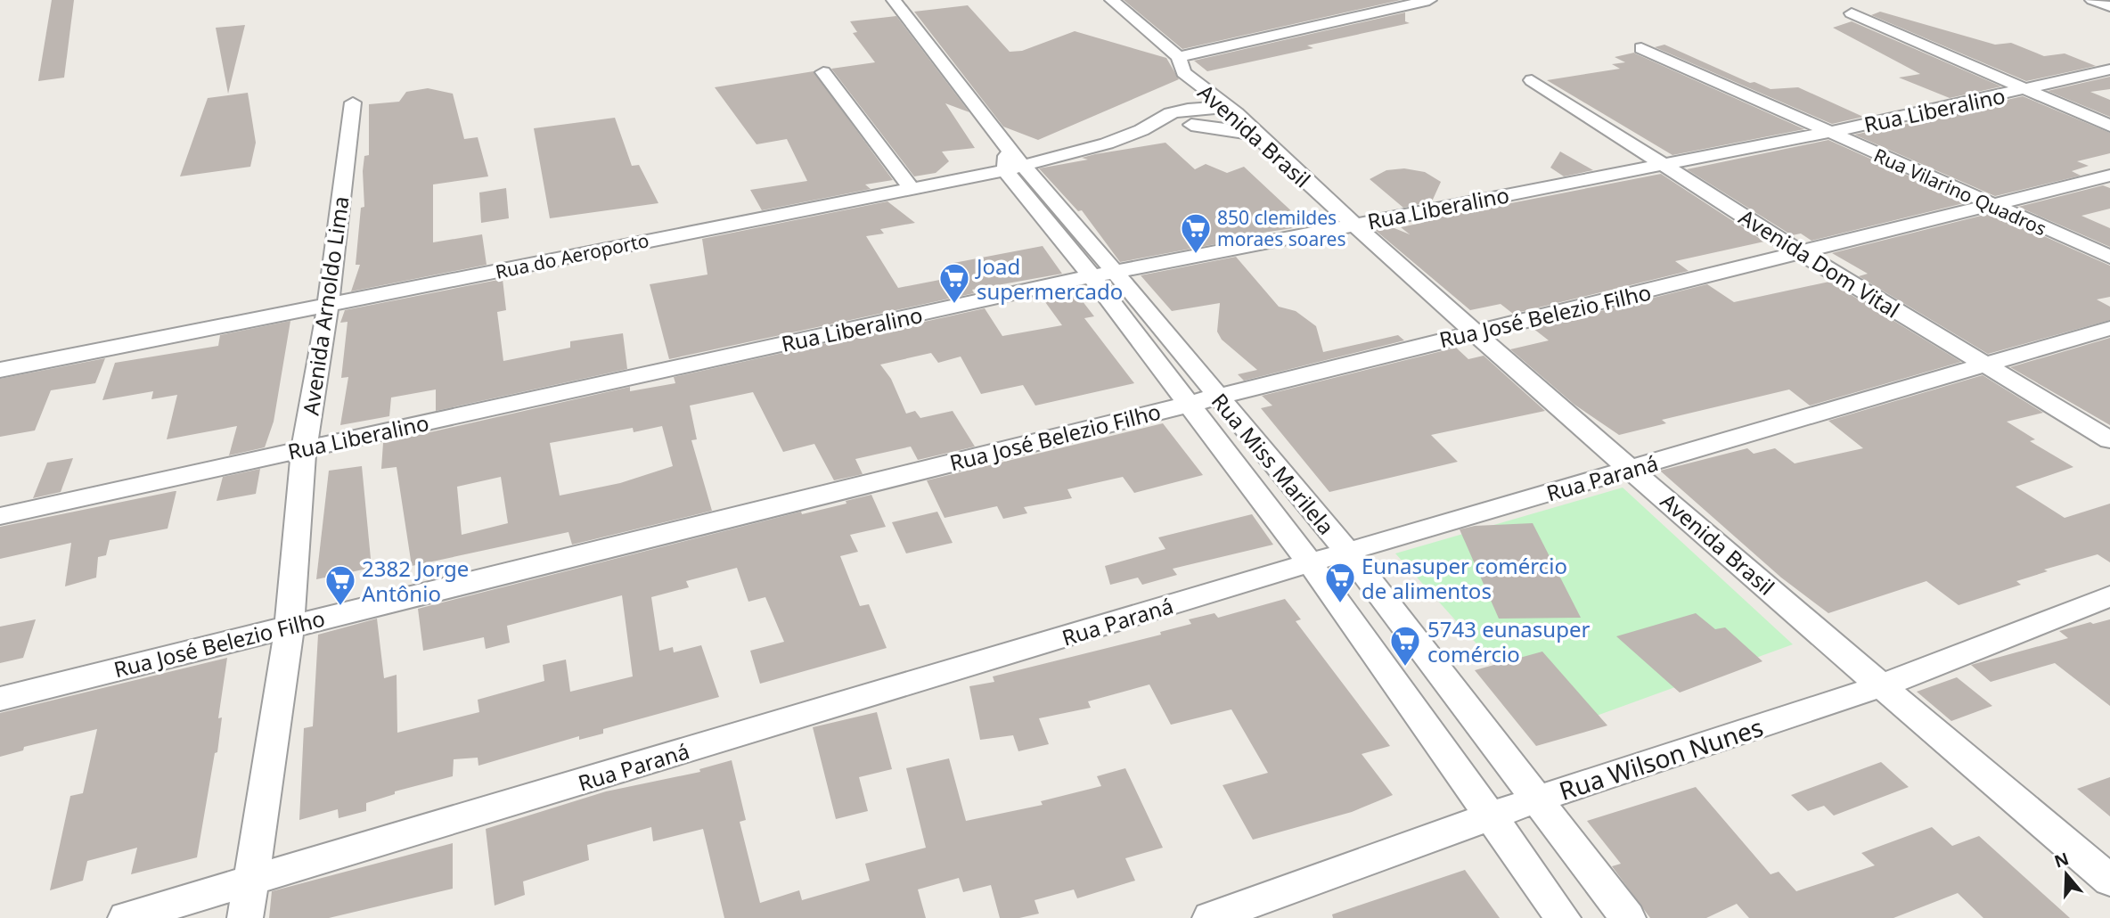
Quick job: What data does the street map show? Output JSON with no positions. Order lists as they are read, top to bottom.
{
  "streets": {
    "street": [
      "Rua Liberalino",
      "Avenida Brasil",
      "Rua Vilarino Quadros",
      "Rua do Aeroporto",
      "Avenida Dom Vital",
      "Avenida Arnoldo Lima",
      "Rua José Belezio Filho",
      "Rua Miss Marilela",
      "Rua Paraná",
      "Rua Wilson Nunes"
    ]
  },
  "crossings": [
    ["Rua Liberalino", "Avenida Brasil"],
    ["Rua Liberalino", "Rua Vilarino Quadros"],
    ["Rua Liberalino", "Avenida Dom Vital"],
    ["Rua Liberalino", "Avenida Arnoldo Lima"],
    ["Rua Liberalino", "Rua Miss Marilela"],
    ["Avenida Brasil", "Rua José Belezio Filho"],
    ["Avenida Brasil", "Rua Paraná"],
    ["Avenida Brasil", "Rua Wilson Nunes"],
    ["Rua Vilarino Quadros", "Rua José Belezio Filho"],
    ["Rua do Aeroporto", "Avenida Arnoldo Lima"],
    ["Rua do Aeroporto", "Rua Miss Marilela"],
    ["Avenida Dom Vital", "Rua José Belezio Filho"],
    ["Avenida Dom Vital", "Rua Paraná"],
    ["Avenida Arnoldo Lima", "Rua José Belezio Filho"],
    ["Avenida Arnoldo Lima", "Rua Paraná"],
    ["Rua José Belezio Filho", "Rua Miss Marilela"],
    ["Rua Miss Marilela", "Rua Paraná"],
    ["Rua Miss Marilela", "Rua Wilson Nunes"]
  ],
  "places": {
    "supermarket": [
      "850 clemildes moraes soares",
      "Joad supermercado",
      "Eunasuper comércio de alimentos",
      "2382 Jorge Antônio",
      "5743 eunasuper comércio"
    ]
  },
  "north": "top"
}
